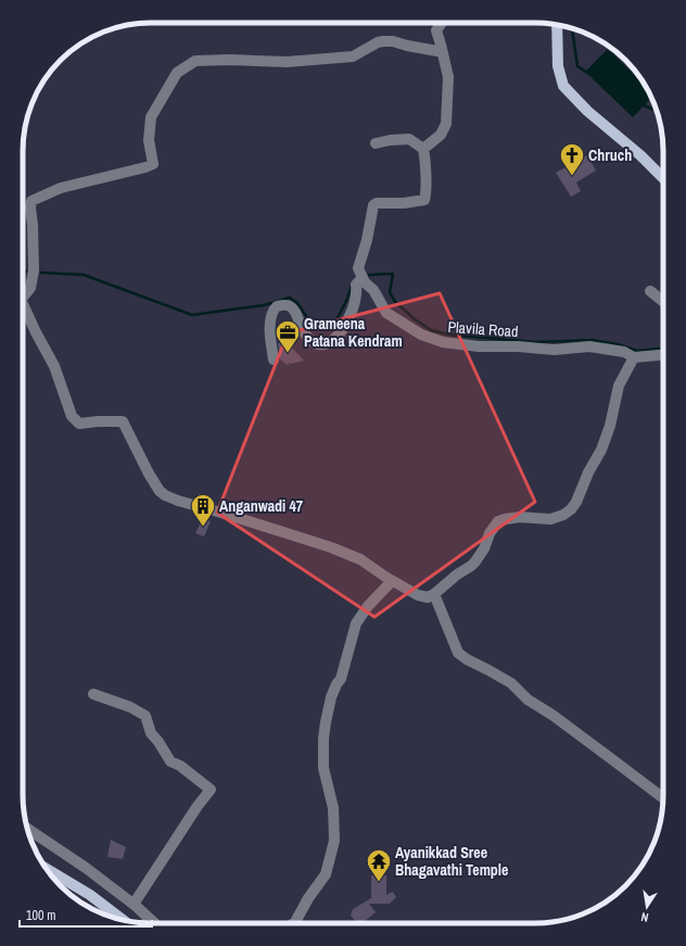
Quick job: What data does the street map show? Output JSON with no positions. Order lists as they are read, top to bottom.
{
  "streets": {
    "street": ["Plavila Road"]
  },
  "places": {
    "church": ["Chruch"],
    "office": ["Grameena Patana Kendram"],
    "building": ["Anganwadi 47"],
    "temple": ["Ayanikkad Sree Bhagavathi Temple"]
  },
  "scale_bar": "100 m",
  "north": "bottom"
}
